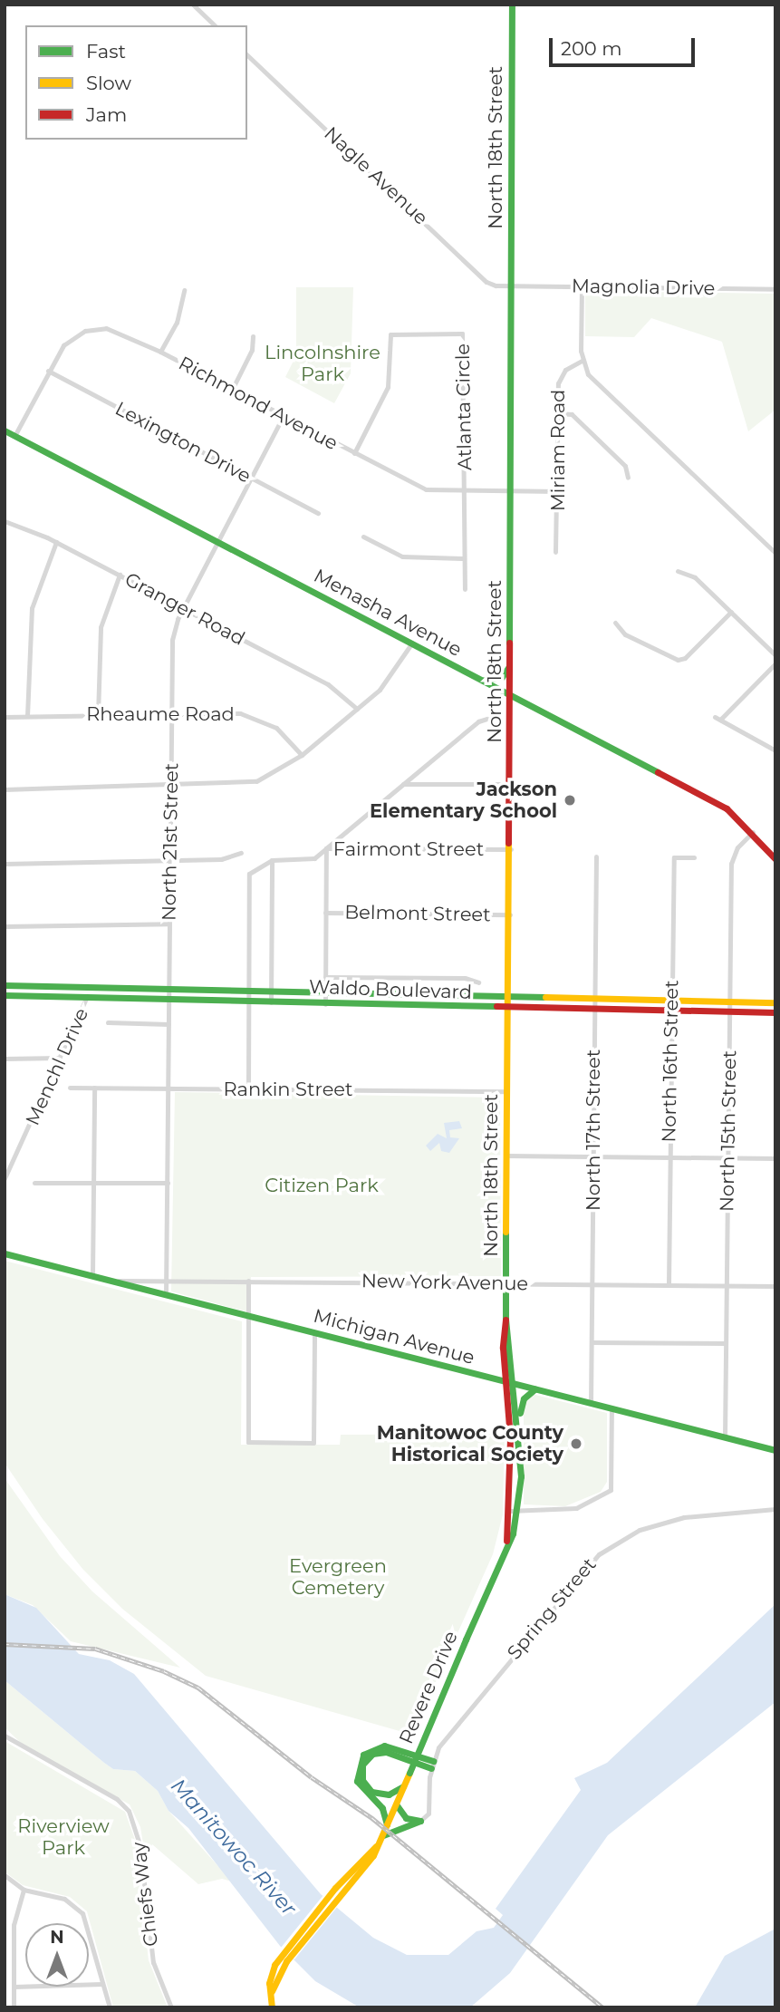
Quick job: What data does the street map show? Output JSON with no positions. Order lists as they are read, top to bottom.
{
  "streets": {
    "main road": [
      "North 18th Street",
      "Menasha Avenue",
      "Waldo Boulevard",
      "Michigan Avenue",
      "Revere Drive"
    ],
    "street": [
      "Nagle Avenue",
      "Magnolia Drive",
      "Richmond Avenue",
      "Atlanta Circle",
      "Lexington Drive",
      "Miriam Road",
      "Granger Road",
      "Rheaume Road",
      "North 21st Street",
      "Fairmont Street",
      "Belmont Street",
      "North 16th Street",
      "Menchl Drive",
      "Rankin Street",
      "North 17th Street",
      "North 15th Street",
      "New York Avenue",
      "Spring Street",
      "Chiefs Way"
    ]
  },
  "crossings": [
    ["North 18th Street", "Nagle Avenue"],
    ["North 18th Street", "Magnolia Drive"],
    ["North 18th Street", "Richmond Avenue"],
    ["North 18th Street", "Menasha Avenue"],
    ["North 18th Street", "Fairmont Street"],
    ["North 18th Street", "Belmont Street"],
    ["North 18th Street", "Waldo Boulevard"],
    ["North 18th Street", "Rankin Street"],
    ["North 18th Street", "New York Avenue"],
    ["North 18th Street", "Michigan Avenue"],
    ["North 18th Street", "Revere Drive"],
    ["Nagle Avenue", "Magnolia Drive"],
    ["Richmond Avenue", "Atlanta Circle"],
    ["Richmond Avenue", "Lexington Drive"],
    ["Richmond Avenue", "Miriam Road"],
    ["Richmond Avenue", "Menasha Avenue"],
    ["Richmond Avenue", "North 21st Street"],
    ["Lexington Drive", "North 21st Street"],
    ["Granger Road", "North 21st Street"],
    ["Menasha Avenue", "North 21st Street"],
    ["Menasha Avenue", "North 15th Street"],
    ["Rheaume Road", "North 21st Street"],
    ["North 21st Street", "Waldo Boulevard"],
    ["North 21st Street", "Rankin Street"],
    ["North 21st Street", "New York Avenue"],
    ["North 21st Street", "Michigan Avenue"],
    ["Waldo Boulevard", "North 16th Street"],
    ["Waldo Boulevard", "Menchl Drive"],
    ["Waldo Boulevard", "North 17th Street"],
    ["Waldo Boulevard", "North 15th Street"],
    ["North 16th Street", "New York Avenue"],
    ["North 17th Street", "New York Avenue"],
    ["North 17th Street", "Michigan Avenue"],
    ["North 15th Street", "New York Avenue"],
    ["North 15th Street", "Michigan Avenue"],
    ["New York Avenue", "Michigan Avenue"]
  ],
  "water": ["Manitowoc River"],
  "parks": [
    "Lincolnshire Park",
    "Citizen Park",
    "Evergreen Cemetery",
    "Riverview Park"
  ],
  "places": ["Jackson Elementary School", "Manitowoc County Historical Society"],
  "legend": ["Fast", "Slow", "Jam"],
  "scale_bar": "200 m",
  "north": "top"
}
